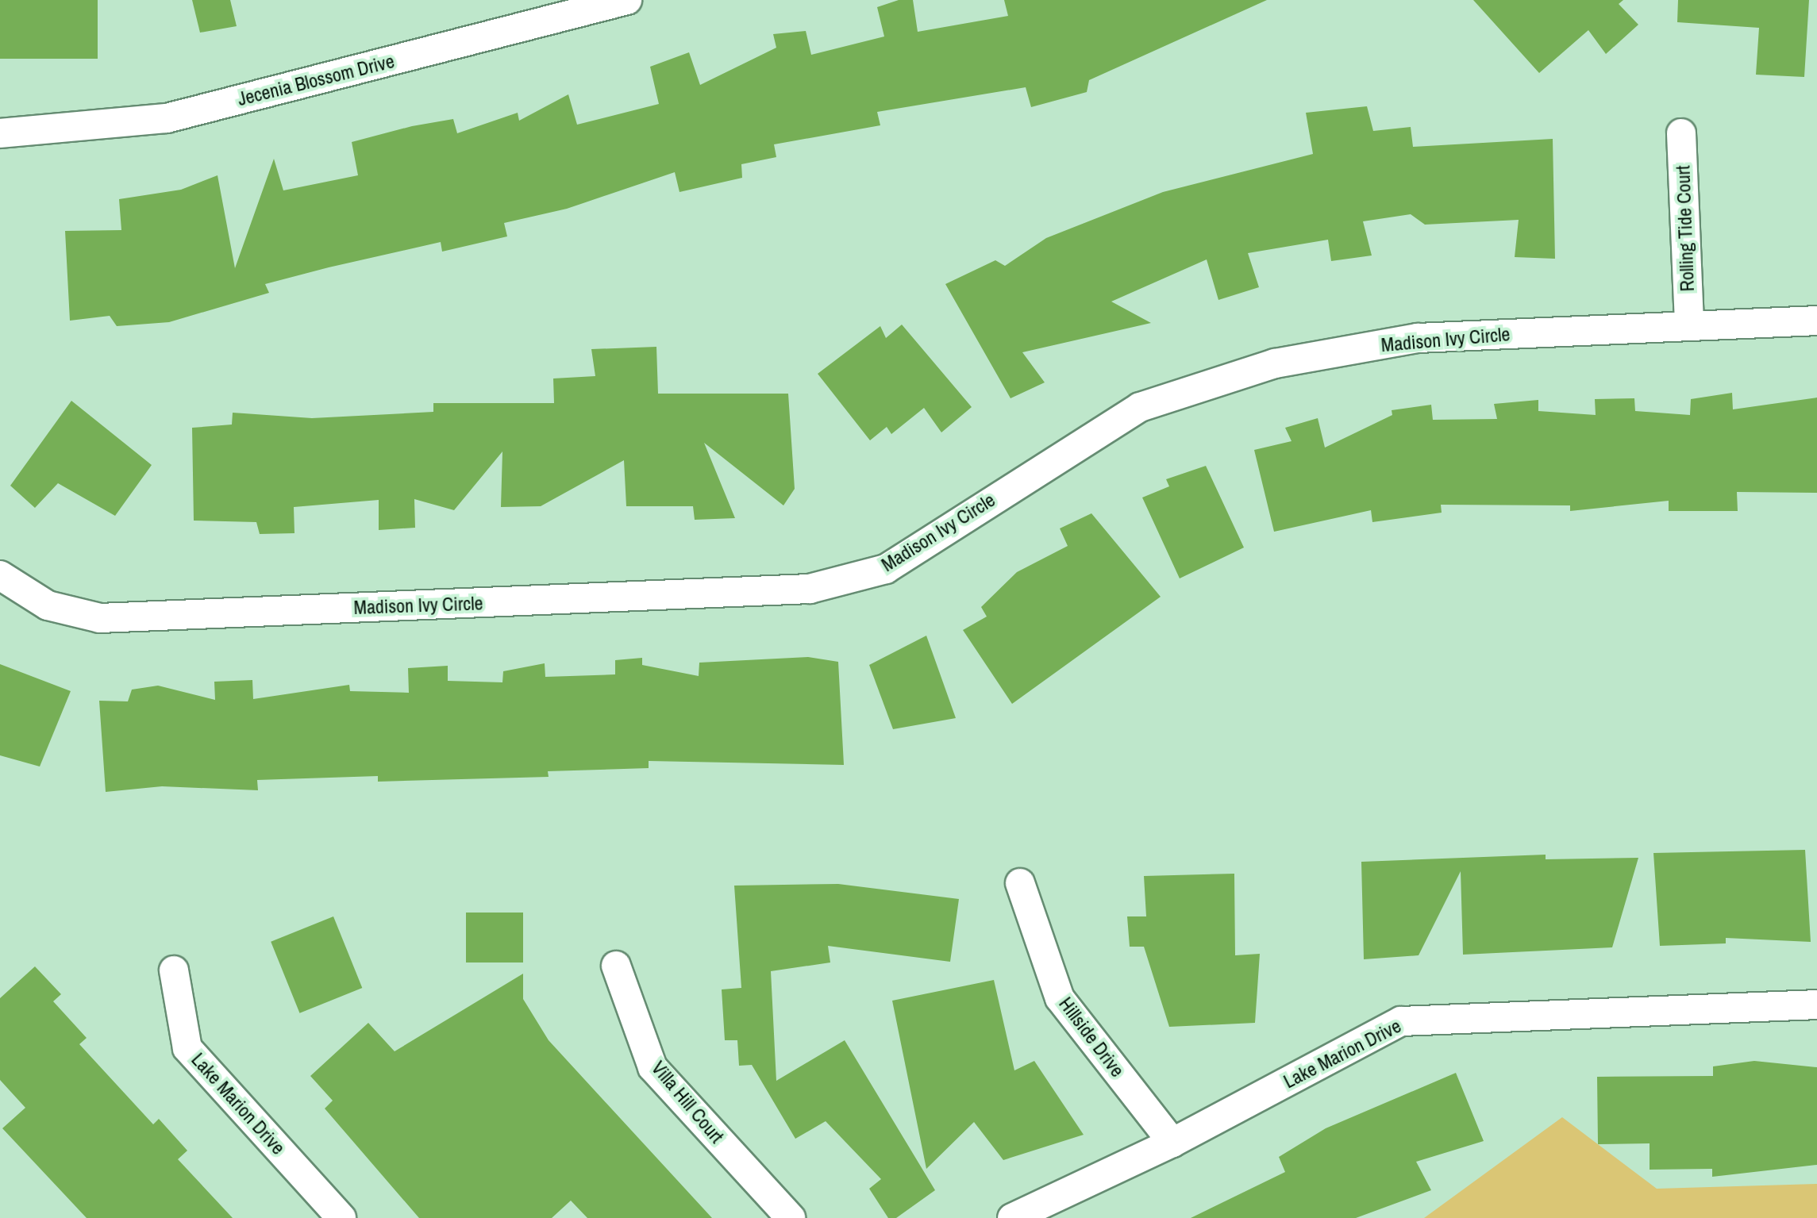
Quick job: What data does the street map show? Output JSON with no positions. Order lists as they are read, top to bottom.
{
  "streets": {
    "street": [
      "Jecenia Blossom Drive",
      "Rolling Tide Court",
      "Madison Ivy Circle",
      "Hillside Drive",
      "Lake Marion Drive",
      "Villa Hill Court"
    ]
  },
  "crossings": [
    ["Rolling Tide Court", "Madison Ivy Circle"],
    ["Hillside Drive", "Lake Marion Drive"]
  ]
}
